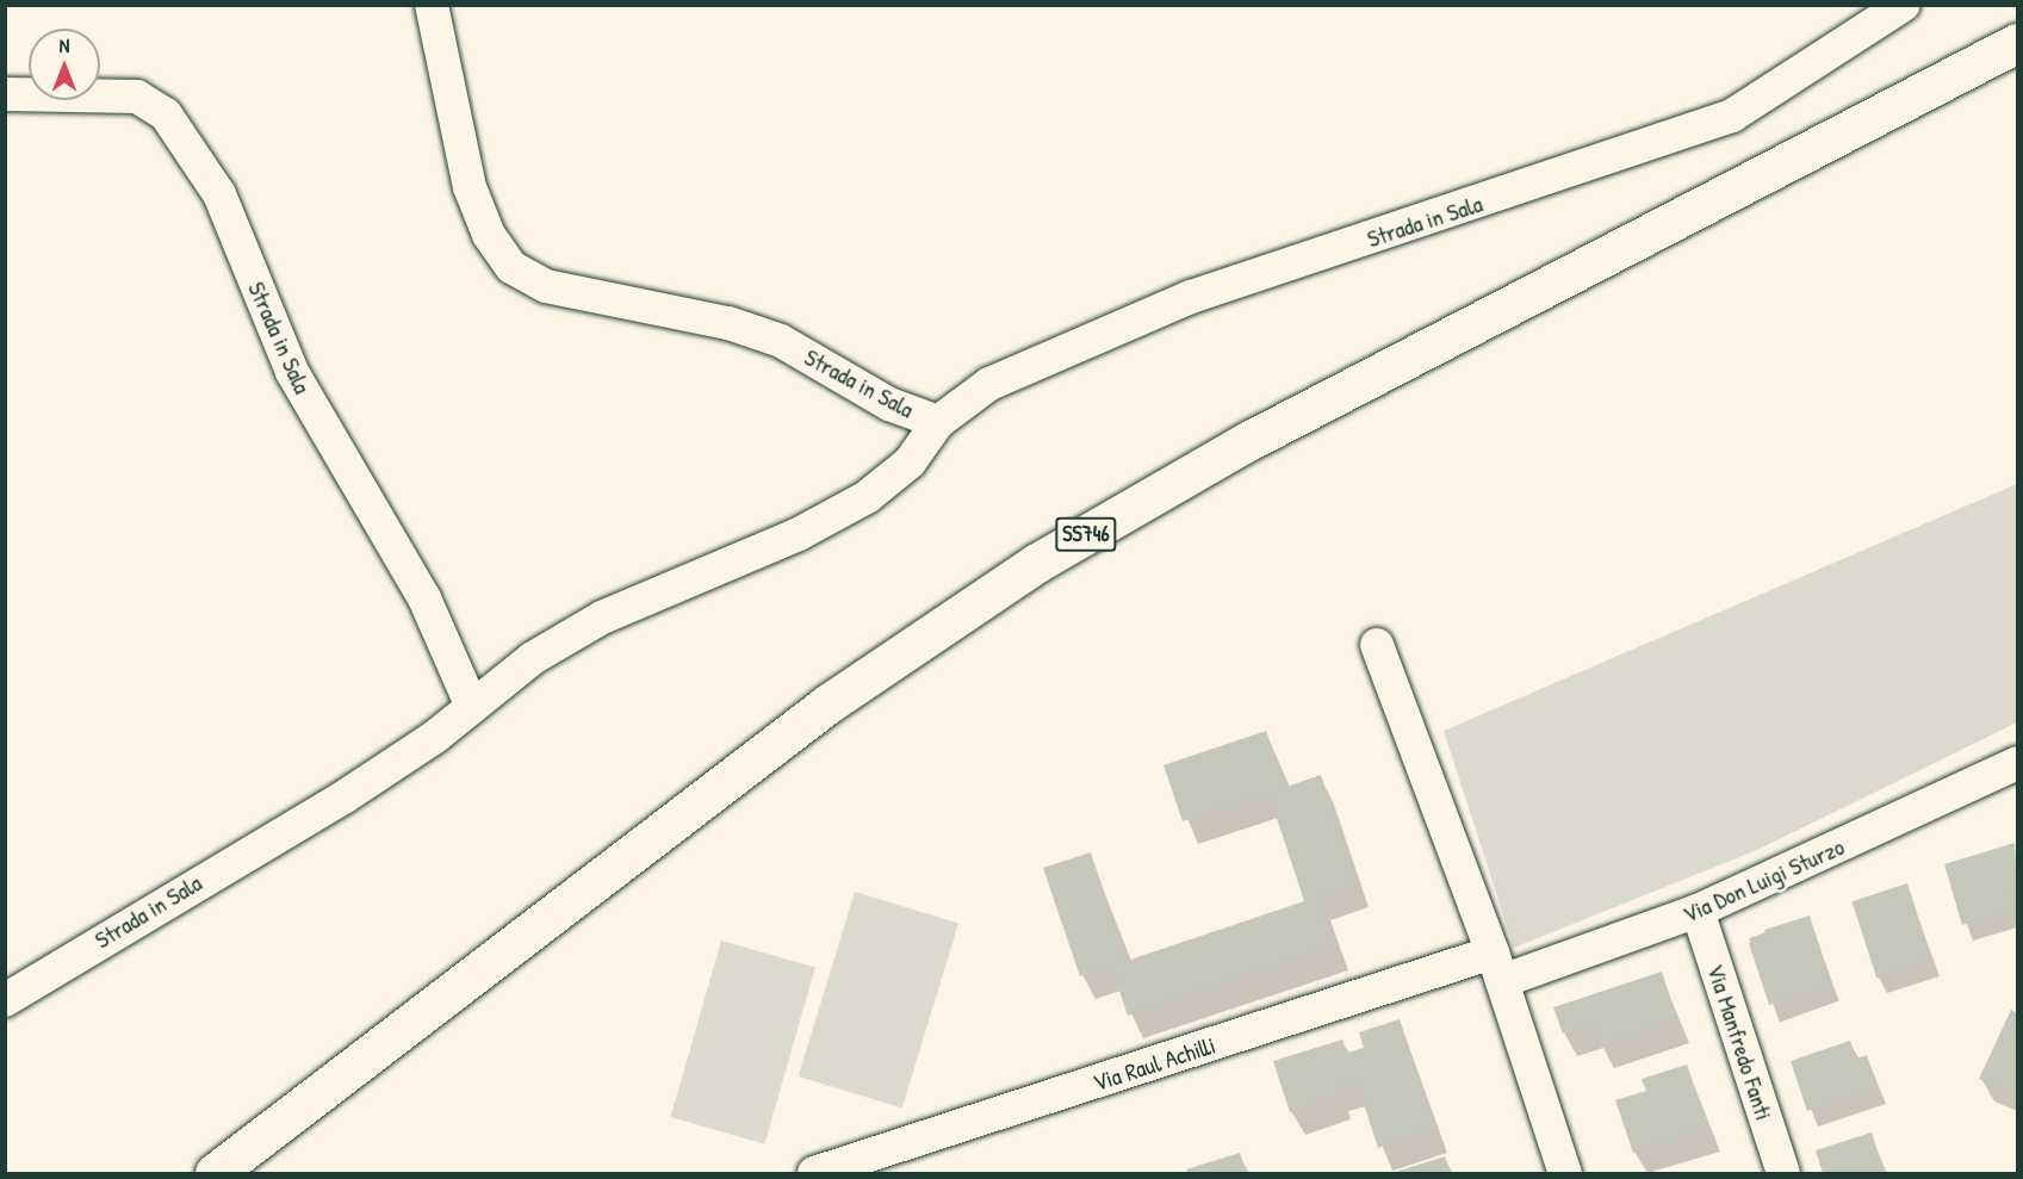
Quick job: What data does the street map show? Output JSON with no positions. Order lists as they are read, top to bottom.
{
  "streets": {
    "main road": ["SS746"],
    "street": [
      "Strada in Sala",
      "Via Don Luigi Sturzo",
      "Via Manfredo Fanti",
      "Via Raul Achilli"
    ]
  },
  "crossings": [
    ["Via Don Luigi Sturzo", "Via Manfredo Fanti"],
    ["Via Don Luigi Sturzo", "Via Raul Achilli"]
  ],
  "north": "top"
}
